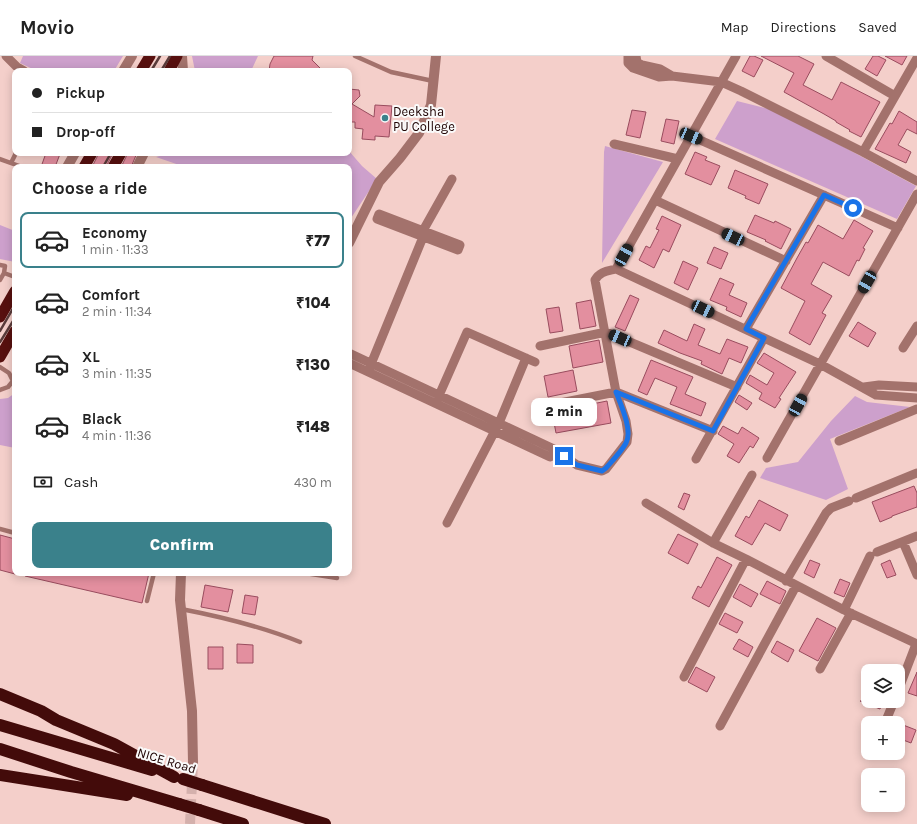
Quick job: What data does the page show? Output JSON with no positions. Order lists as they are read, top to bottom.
{
  "streets": {
    "highway": ["NICE Road"]
  },
  "places": ["Deeksha PU College"],
  "page": {
    "header": "Movio",
    "nav": ["Map", "Directions", "Saved"],
    "banner": ["Pickup", "Drop-off"],
    "heading": "Choose a ride",
    "list": [
      {
        "name": "Economy",
        "note": "1 min · 11:33",
        "value": "₹77"
      },
      {
        "name": "Comfort",
        "note": "2 min · 11:34",
        "value": "₹104"
      },
      {
        "name": "XL",
        "note": "3 min · 11:35",
        "value": "₹130"
      },
      {
        "name": "Black",
        "note": "4 min · 11:36",
        "value": "₹148"
      }
    ],
    "bubble": "2 min",
    "pay": ["Cash", "430 m"],
    "buttons": "Confirm",
    "map_buttons": ["+", "−"]
  }
}
